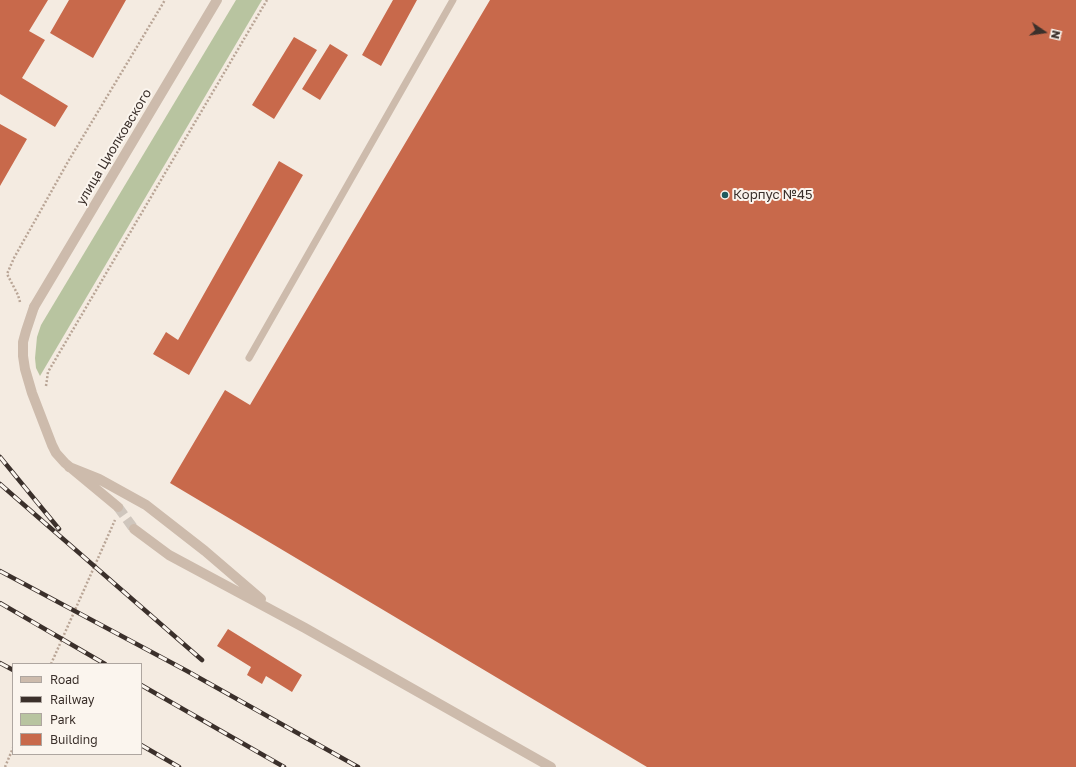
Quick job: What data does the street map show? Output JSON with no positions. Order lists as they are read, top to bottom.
{
  "streets": {
    "street": ["улица Циолковского"]
  },
  "places": ["Корпус №45"],
  "legend": [
    "Road",
    "Railway",
    "Park",
    "Building"
  ],
  "north": "right"
}
